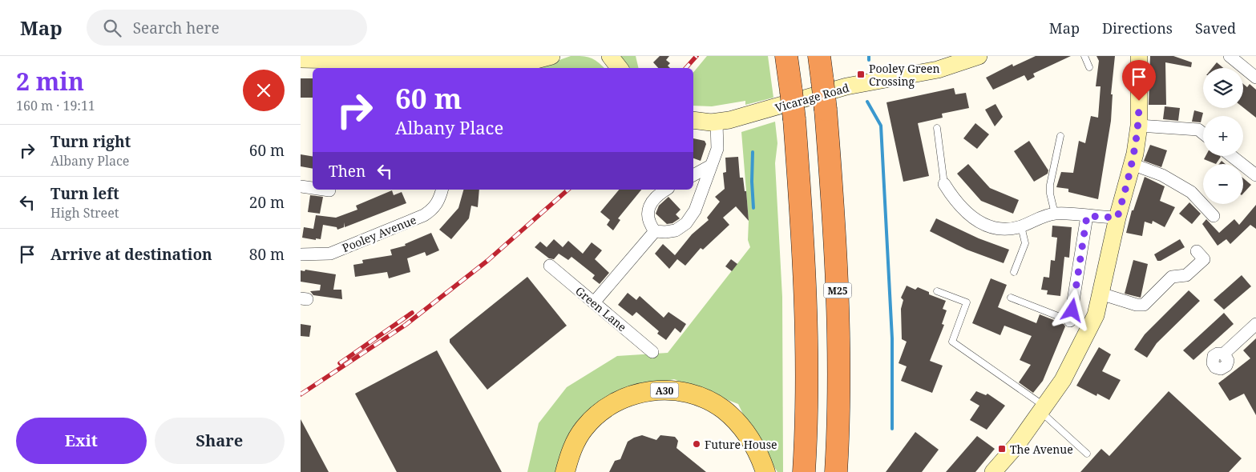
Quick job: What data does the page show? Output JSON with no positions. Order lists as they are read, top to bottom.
{
  "streets": {
    "highway": ["M25"],
    "main road": ["Vicarage Road", "A30"],
    "street": ["Pooley Avenue", "Green Lane"]
  },
  "places": {
    "transit": ["Pooley Green Crossing", "The Avenue"],
    "other": ["Future House"]
  },
  "page": {
    "header": "Map",
    "search": "Search here",
    "nav": ["Map", "Directions", "Saved"],
    "heading": ["2 min", "160 m · 19:11"],
    "map_buttons": ["+", "−"],
    "turn": ["60 m", "Albany Place"],
    "list": [
      {
        "name": "Turn right",
        "note": "Albany Place",
        "value": "60 m"
      },
      {
        "name": "Turn left",
        "note": "High Street",
        "value": "20 m"
      },
      {
        "name": "Arrive at destination",
        "value": "80 m"
      }
    ],
    "then": "Then",
    "buttons": ["Exit", "Share"]
  }
}
